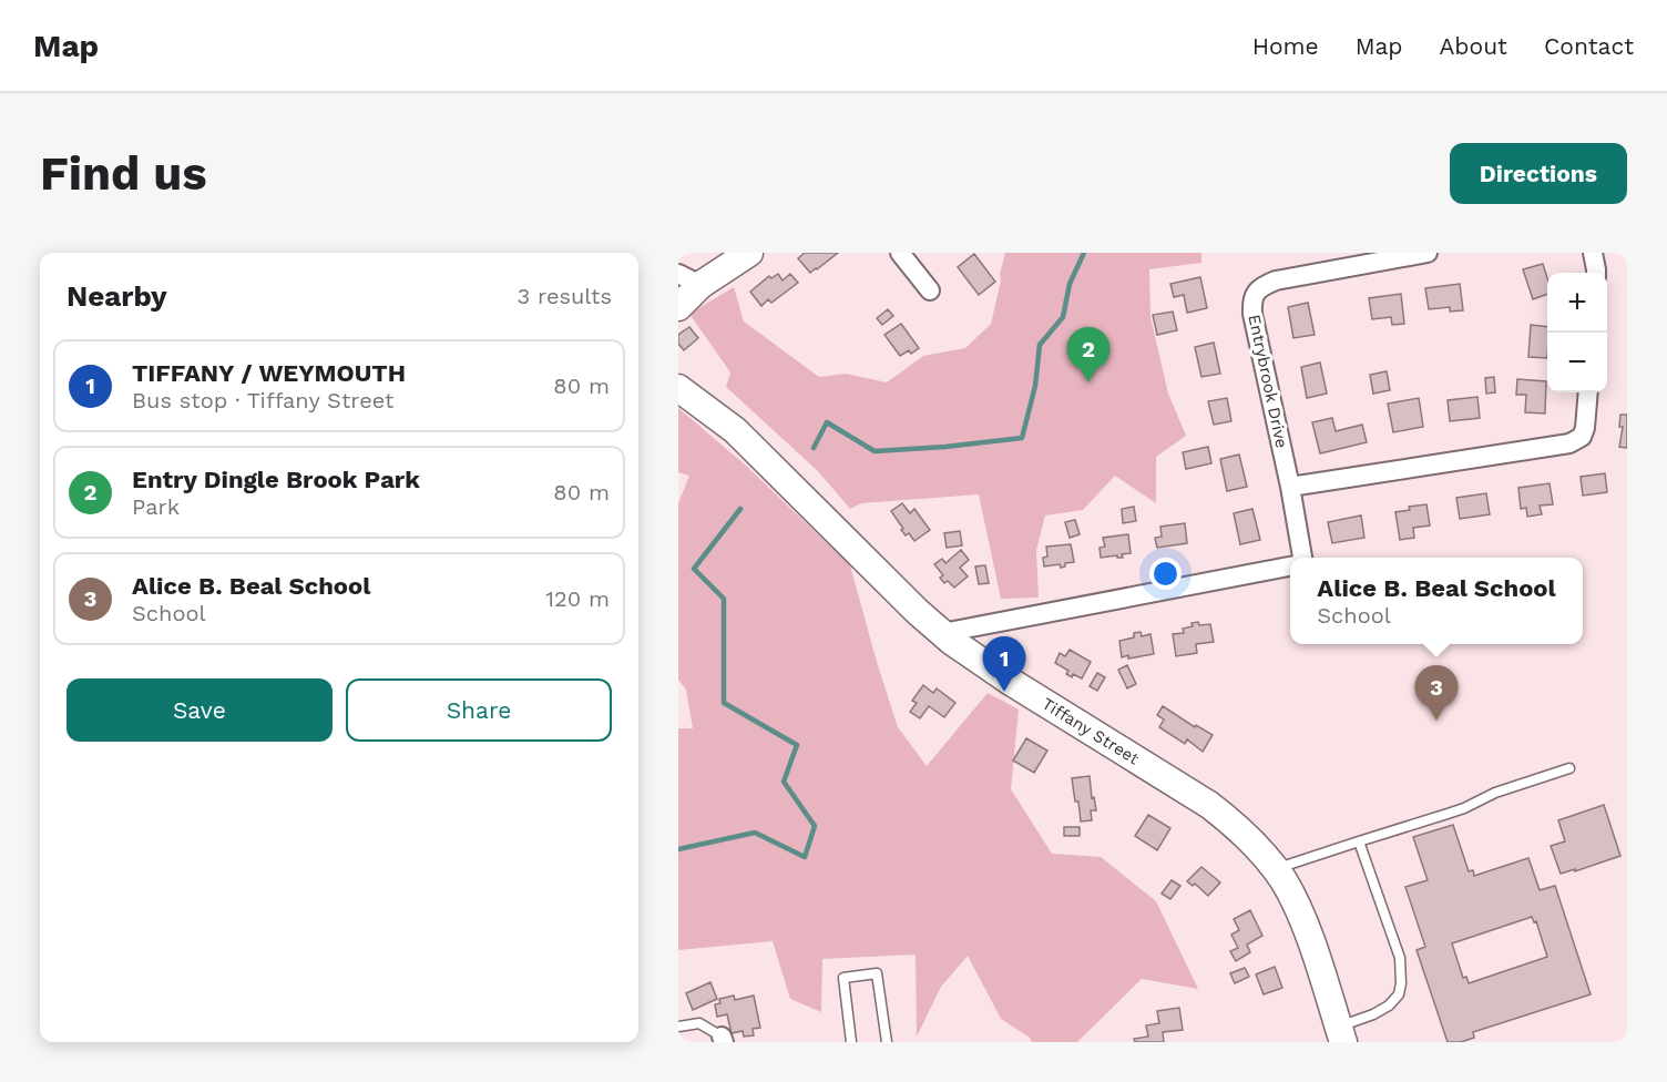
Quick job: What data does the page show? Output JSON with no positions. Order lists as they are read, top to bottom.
{
  "streets": {
    "main road": ["Tiffany Street"],
    "street": ["Entrybrook Drive"]
  },
  "page": {
    "header": "Map",
    "nav": [
      "Home",
      "Map",
      "About",
      "Contact"
    ],
    "buttons": [
      "Directions",
      ["Save", "Share"]
    ],
    "title": "Find us",
    "heading": ["Nearby", "3 results"],
    "map_buttons": ["+", "−"],
    "pins": ["2", "1", "3"],
    "list": [
      {
        "mark": "1",
        "name": "TIFFANY / WEYMOUTH",
        "note": "Bus stop · Tiffany Street",
        "value": "80 m"
      },
      {
        "mark": "2",
        "name": "Entry Dingle Brook Park",
        "note": "Park",
        "value": "80 m"
      },
      {
        "mark": "3",
        "name": "Alice B. Beal School",
        "note": "School",
        "value": "120 m"
      }
    ],
    "popup": ["Alice B. Beal School", "School"]
  }
}
